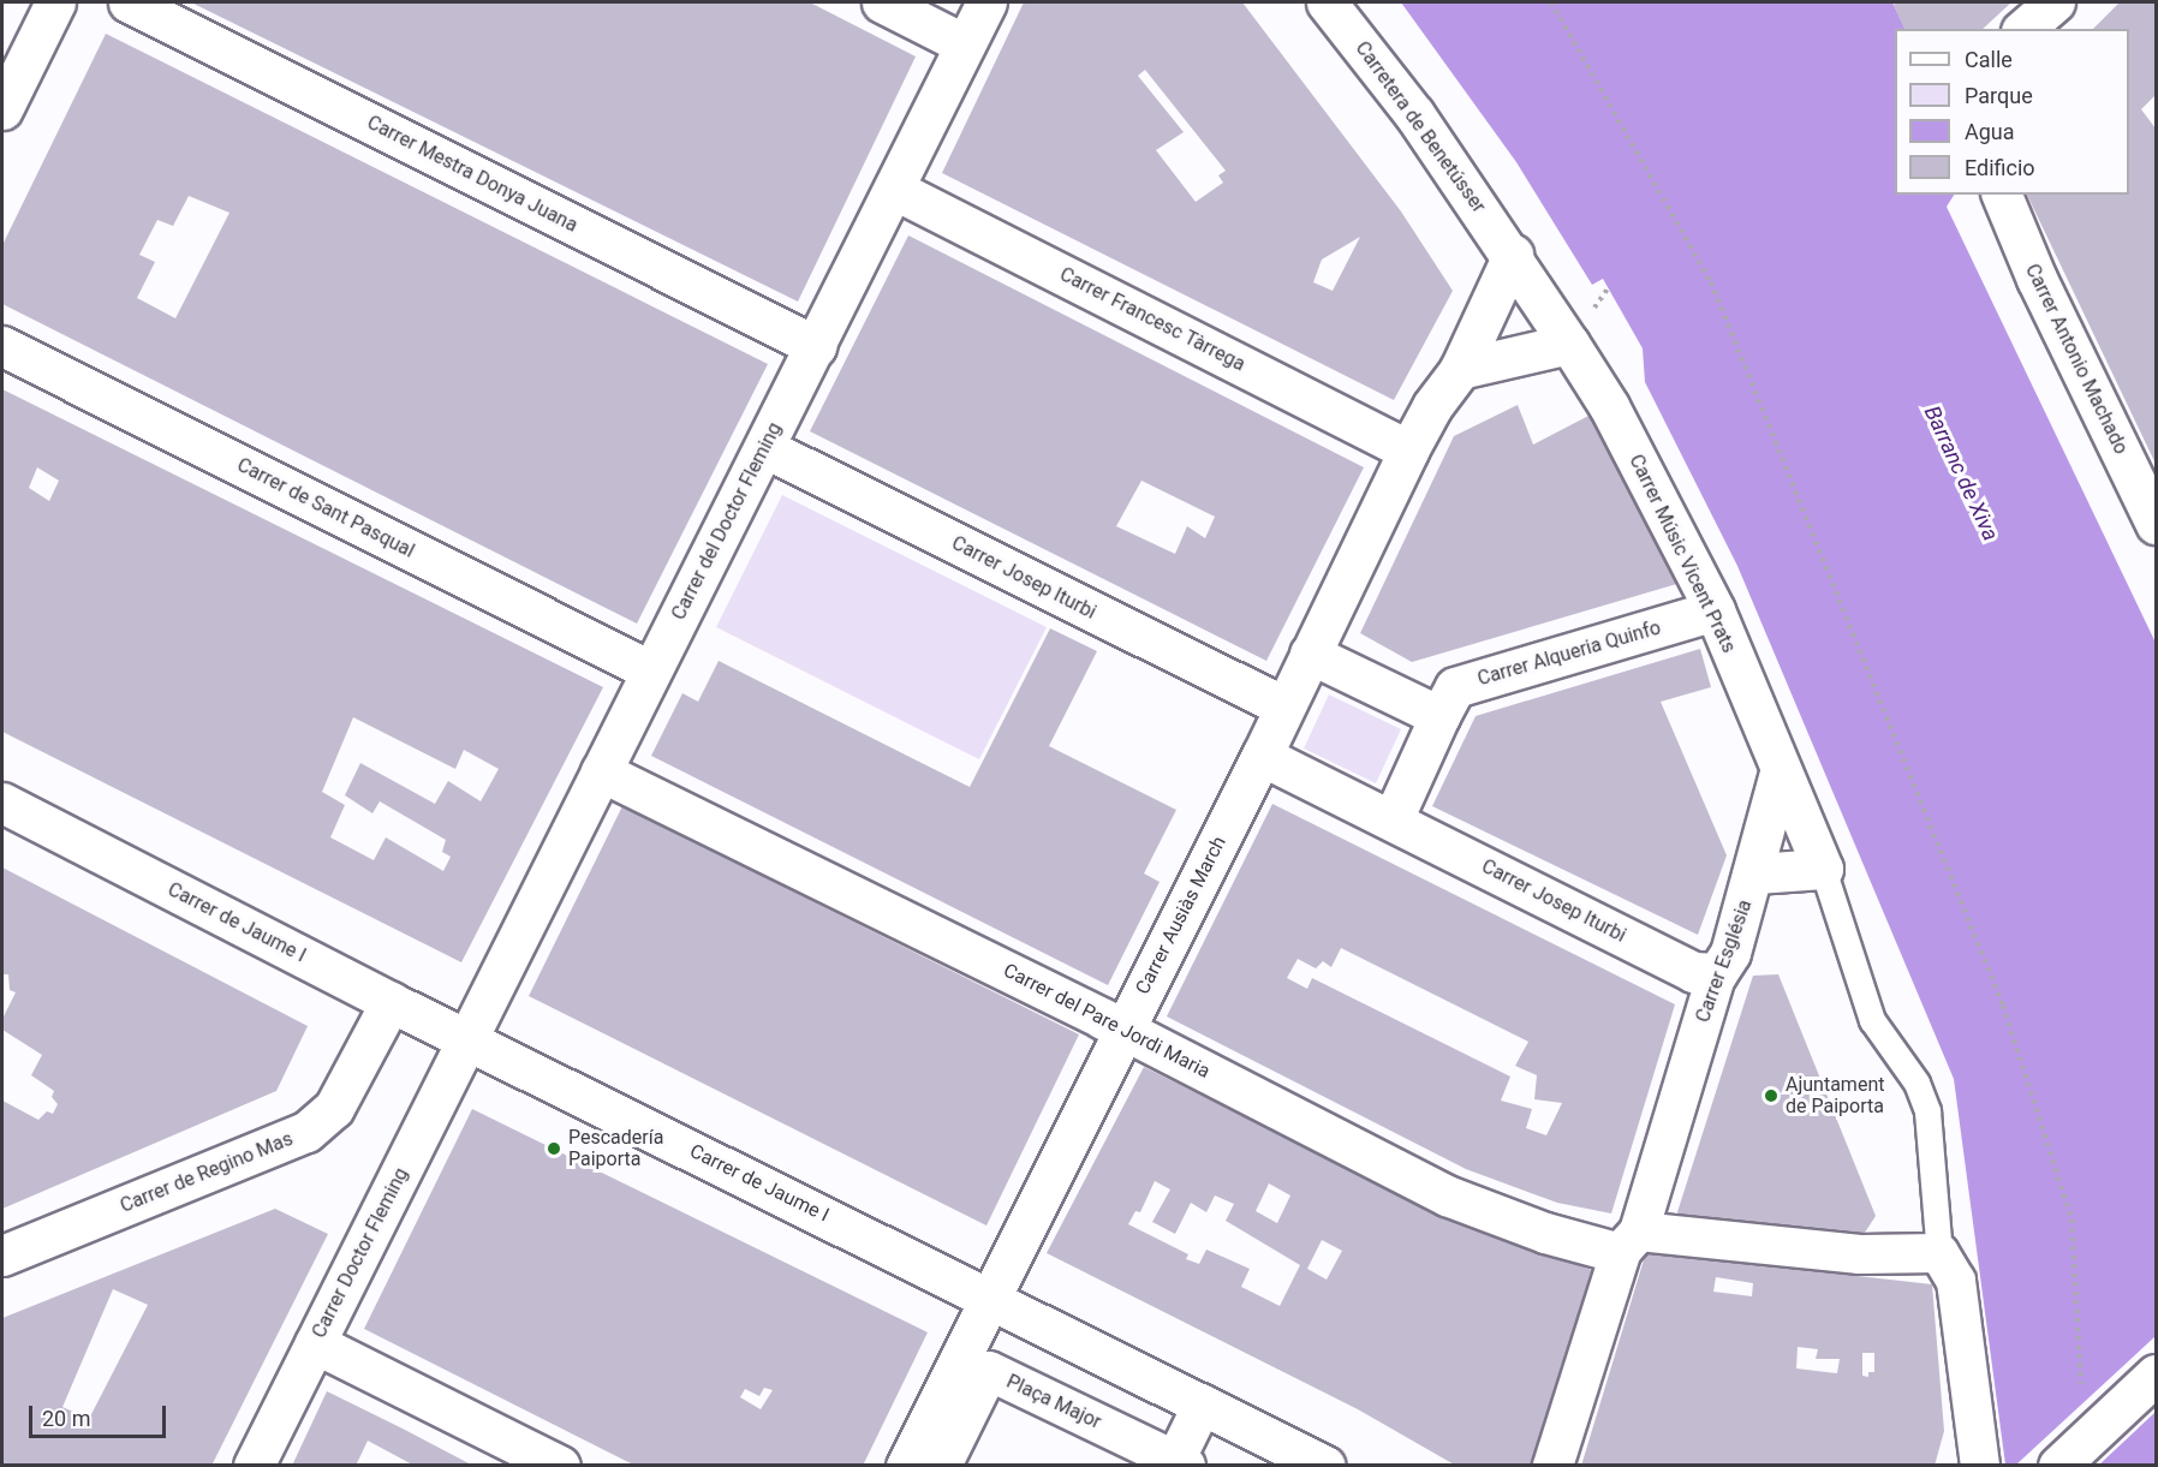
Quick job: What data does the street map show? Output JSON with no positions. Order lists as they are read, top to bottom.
{
  "streets": {
    "street": [
      "Carretera de Benetússer",
      "Carrer Mestra Donya Juana",
      "Carrer Francesc Tàrrega",
      "Carrer Antonio Machado",
      "Carrer de Sant Pasqual",
      "Carrer del Doctor Fleming",
      "Carrer Músic Vicent Prats",
      "Carrer Josep Iturbi",
      "Carrer Alqueria Quinfo",
      "Carrer Ausiàs March",
      "Carrer de Jaume I",
      "Carrer Església",
      "Carrer del Pare Jordi Maria",
      "Carrer de Regino Mas",
      "Carrer Doctor Fleming",
      "Plaça Major"
    ]
  },
  "crossings": [
    ["Carretera de Benetússer", "Carrer Músic Vicent Prats"],
    ["Carretera de Benetússer", "Carrer Ausiàs March"],
    ["Carrer Mestra Donya Juana", "Carrer del Doctor Fleming"],
    ["Carrer Francesc Tàrrega", "Carrer del Doctor Fleming"],
    ["Carrer Francesc Tàrrega", "Carrer Ausiàs March"],
    ["Carrer de Sant Pasqual", "Carrer del Doctor Fleming"],
    ["Carrer del Doctor Fleming", "Carrer Josep Iturbi"],
    ["Carrer del Doctor Fleming", "Carrer de Jaume I"],
    ["Carrer del Doctor Fleming", "Carrer del Pare Jordi Maria"],
    ["Carrer del Doctor Fleming", "Carrer Doctor Fleming"],
    ["Carrer Músic Vicent Prats", "Carrer Alqueria Quinfo"],
    ["Carrer Músic Vicent Prats", "Carrer Ausiàs March"],
    ["Carrer Músic Vicent Prats", "Carrer Església"],
    ["Carrer Josep Iturbi", "Carrer Alqueria Quinfo"],
    ["Carrer Josep Iturbi", "Carrer Ausiàs March"],
    ["Carrer Josep Iturbi", "Carrer Església"],
    ["Carrer Ausiàs March", "Carrer de Jaume I"],
    ["Carrer Ausiàs March", "Carrer del Pare Jordi Maria"],
    ["Carrer de Jaume I", "Carrer de Regino Mas"],
    ["Carrer de Jaume I", "Carrer Doctor Fleming"],
    ["Carrer de Jaume I", "Plaça Major"],
    ["Carrer Església", "Carrer del Pare Jordi Maria"]
  ],
  "water": ["Barranc de Xiva"],
  "places": ["Ajuntament de Paiporta", "Pescadería Paiporta"],
  "legend": [
    "Calle",
    "Parque",
    "Agua",
    "Edificio"
  ],
  "scale_bar": "20 m"
}
